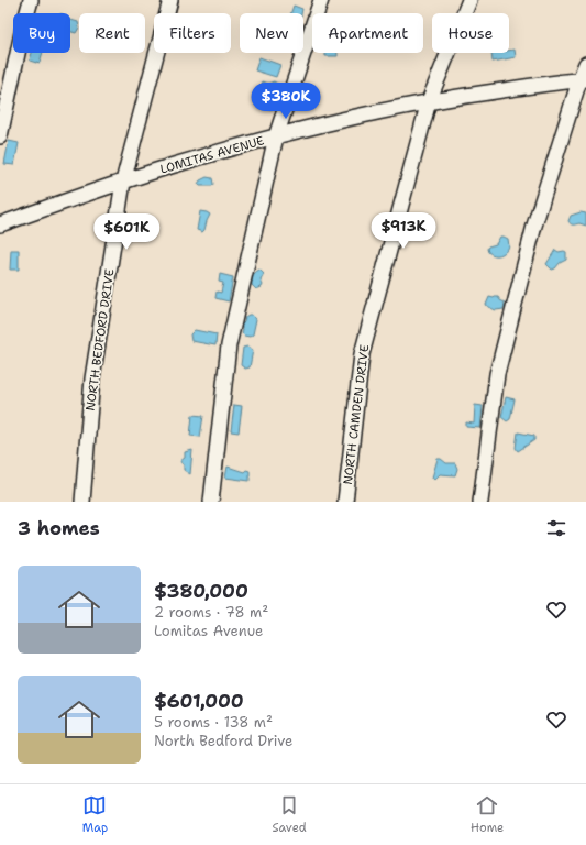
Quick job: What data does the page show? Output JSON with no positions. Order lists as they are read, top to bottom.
{
  "streets": {
    "street": ["LOMITAS AVENUE", "NORTH BEDFORD DRIVE", "NORTH CAMDEN DRIVE"]
  },
  "crossings": [
    ["LOMITAS AVENUE", "NORTH BEDFORD DRIVE"],
    ["LOMITAS AVENUE", "NORTH CAMDEN DRIVE"]
  ],
  "page": {
    "chip": [
      "Buy",
      "Rent",
      "Filters",
      "New",
      "Apartment",
      "House"
    ],
    "price": ["$380K", "$913K", "$601K"],
    "heading": "3 homes",
    "list": [
      {
        "name": "$380,000",
        "note": "2 rooms · 78 m² · Lomitas Avenue"
      },
      {
        "name": "$601,000",
        "note": "5 rooms · 138 m² · North Bedford Drive"
      }
    ],
    "tabs": ["Map", "Saved", "Home"]
  }
}
